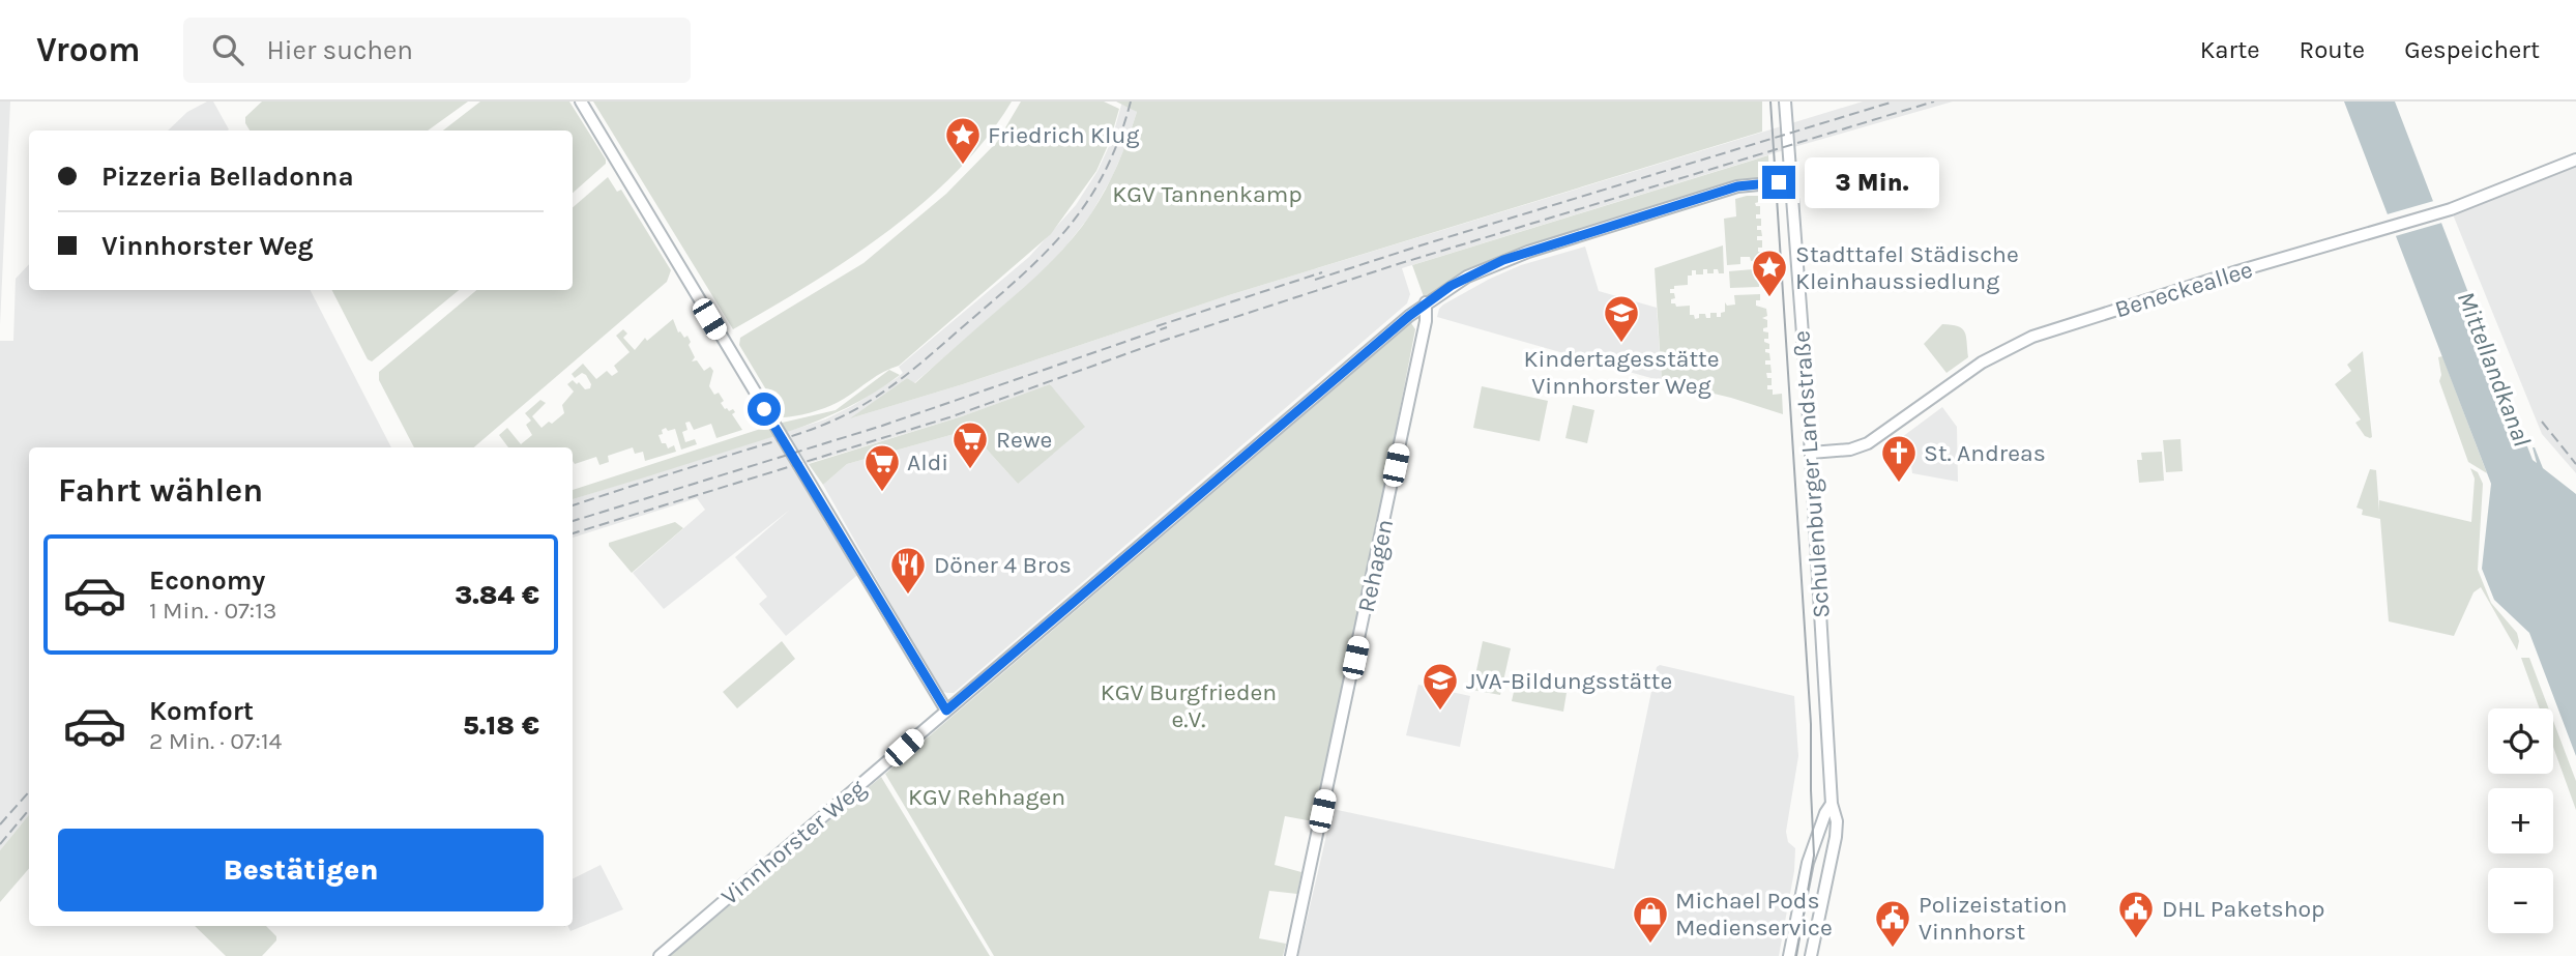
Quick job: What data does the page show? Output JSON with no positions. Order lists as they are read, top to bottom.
{
  "streets": {
    "street": [
      "Beneckeallee",
      "Schulenburger Landstraße",
      "Rehagen",
      "Vinnhorster Weg"
    ]
  },
  "crossings": [
    ["Beneckeallee", "Schulenburger Landstraße"],
    ["Schulenburger Landstraße", "Vinnhorster Weg"],
    ["Rehagen", "Vinnhorster Weg"]
  ],
  "water": ["Mittellandkanal"],
  "parks": ["KGV Tannenkamp", "KGV Burgfrieden e.V.", "KGV Rehhagen"],
  "places": {
    "place": ["Friedrich Klug", "Stadttafel Städische Kleinhaussiedlung"],
    "school or university": ["Kindertagesstätte Vinnhorster Weg", "JVA-Bildungsstätte"],
    "supermarket": ["Rewe", "Aldi"],
    "church": ["St. Andreas"],
    "restaurant": ["Döner 4 Bros"],
    "public building": ["DHL Paketshop", "Polizeistation Vinnhorst"],
    "shop": ["Michael Pods Medienservice"]
  },
  "page": {
    "header": "Vroom",
    "search": "Hier suchen",
    "nav": ["Karte", "Route", "Gespeichert"],
    "banner": ["Pizzeria Belladonna", "Vinnhorster Weg"],
    "bubble": "3 Min.",
    "heading": "Fahrt wählen",
    "list": [
      {
        "name": "Economy",
        "note": "1 Min. · 07:13",
        "value": "3.84 €"
      },
      {
        "name": "Komfort",
        "note": "2 Min. · 07:14",
        "value": "5.18 €"
      }
    ],
    "map_buttons": ["+", "−"],
    "buttons": "Bestätigen"
  }
}
